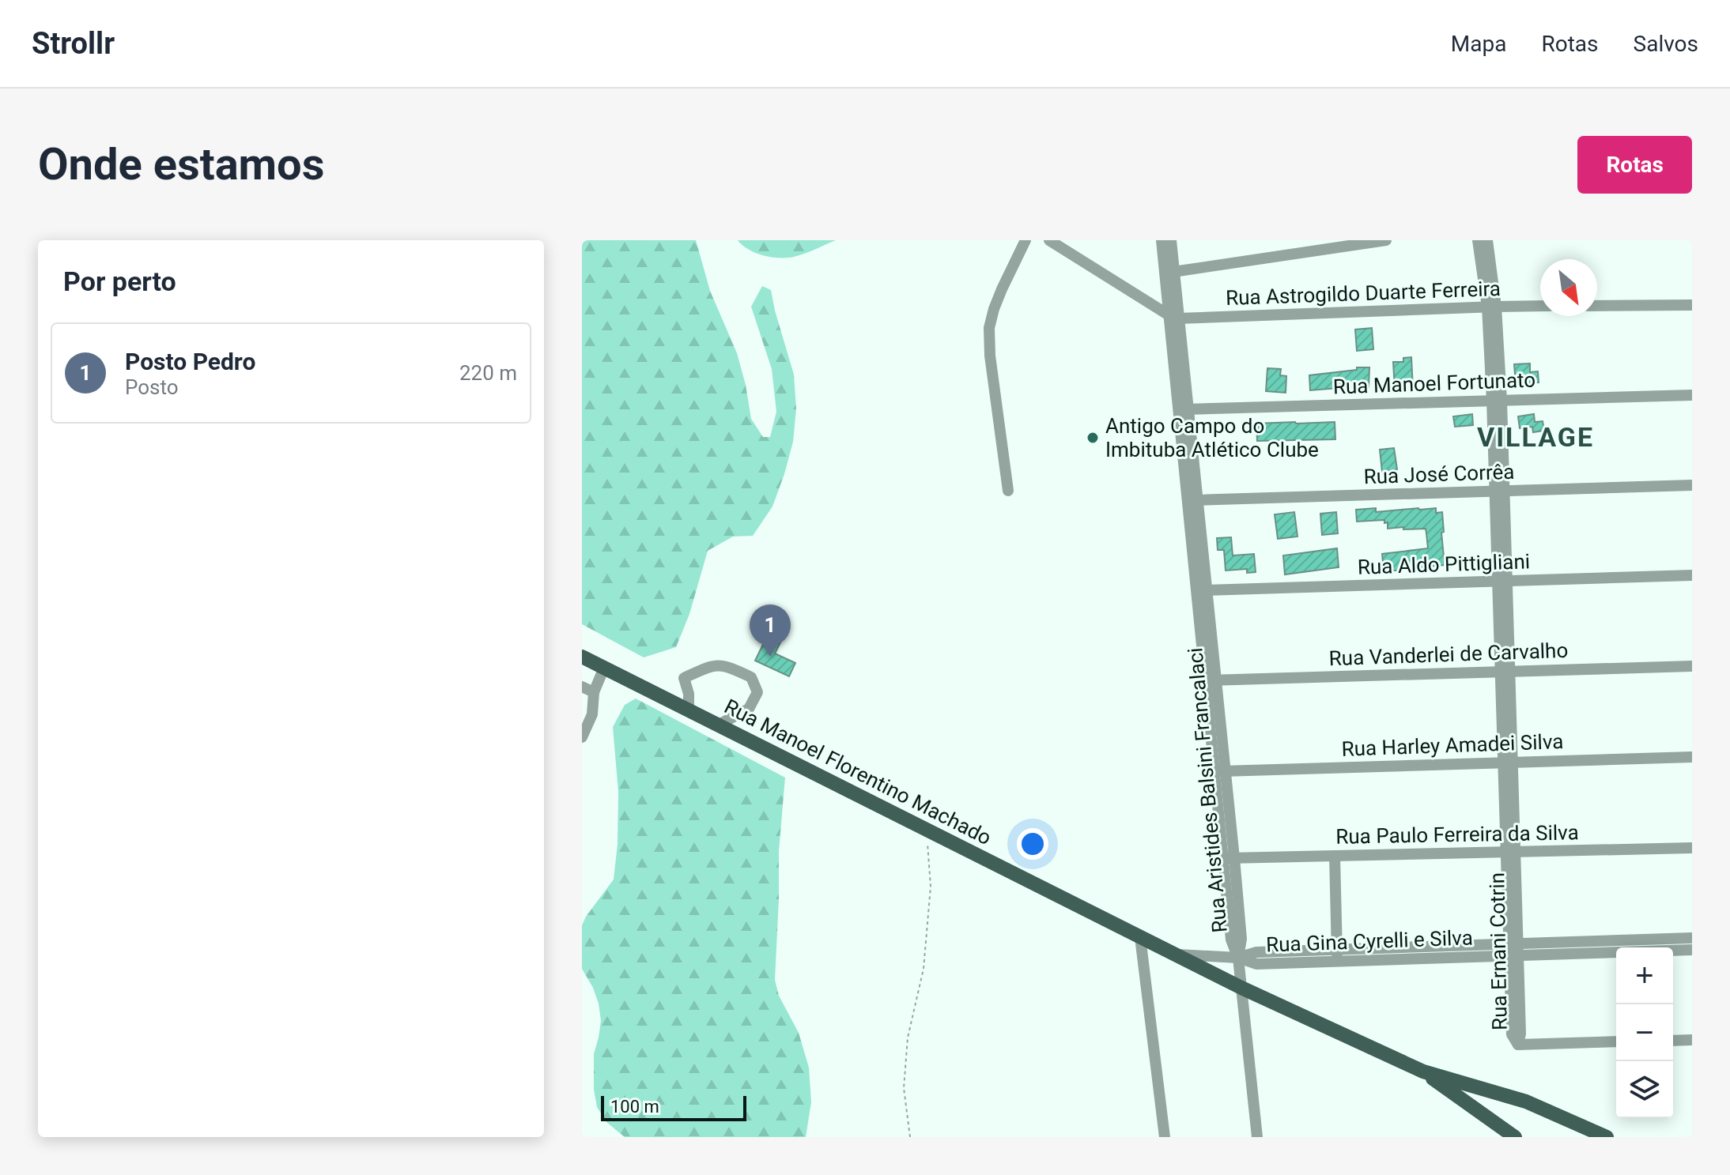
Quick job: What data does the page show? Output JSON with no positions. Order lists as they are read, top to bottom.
{
  "streets": {
    "main road": ["Rua Manoel Florentino Machado"],
    "street": [
      "Rua Astrogildo Duarte Ferreira",
      "Rua Manoel Fortunato",
      "Rua José Corrêa",
      "Rua Aldo Pittigliani",
      "Rua Vanderlei de Carvalho",
      "Rua Harley Amadei Silva",
      "Rua Aristides Balsini Francalaci",
      "Rua Paulo Ferreira da Silva",
      "Rua Gina Cyrelli e Silva",
      "Rua Ernani Cotrin"
    ]
  },
  "crossings": [
    ["Rua Astrogildo Duarte Ferreira", "Rua Aristides Balsini Francalaci"],
    ["Rua Astrogildo Duarte Ferreira", "Rua Ernani Cotrin"],
    ["Rua Manoel Fortunato", "Rua Aristides Balsini Francalaci"],
    ["Rua Manoel Fortunato", "Rua Ernani Cotrin"],
    ["Rua José Corrêa", "Rua Aristides Balsini Francalaci"],
    ["Rua José Corrêa", "Rua Ernani Cotrin"],
    ["Rua Aldo Pittigliani", "Rua Aristides Balsini Francalaci"],
    ["Rua Aldo Pittigliani", "Rua Ernani Cotrin"],
    ["Rua Vanderlei de Carvalho", "Rua Aristides Balsini Francalaci"],
    ["Rua Vanderlei de Carvalho", "Rua Ernani Cotrin"],
    ["Rua Harley Amadei Silva", "Rua Aristides Balsini Francalaci"],
    ["Rua Harley Amadei Silva", "Rua Ernani Cotrin"],
    ["Rua Manoel Florentino Machado", "Rua Aristides Balsini Francalaci"],
    ["Rua Manoel Florentino Machado", "Rua Gina Cyrelli e Silva"],
    ["Rua Aristides Balsini Francalaci", "Rua Paulo Ferreira da Silva"],
    ["Rua Aristides Balsini Francalaci", "Rua Gina Cyrelli e Silva"],
    ["Rua Paulo Ferreira da Silva", "Rua Ernani Cotrin"],
    ["Rua Gina Cyrelli e Silva", "Rua Ernani Cotrin"]
  ],
  "districts": ["VILLAGE"],
  "places": ["Antigo Campo do Imbituba Atlético Clube"],
  "scale_bar": "100 m",
  "north": "bottom right",
  "page": {
    "header": "Strollr",
    "nav": ["Mapa", "Rotas", "Salvos"],
    "buttons": "Rotas",
    "title": "Onde estamos",
    "heading": "Por perto",
    "list": [
      {
        "mark": "1",
        "name": "Posto Pedro",
        "note": "Posto",
        "value": "220 m"
      }
    ],
    "pins": "1",
    "map_buttons": ["+", "−"],
    "scale": "100 m"
  }
}
